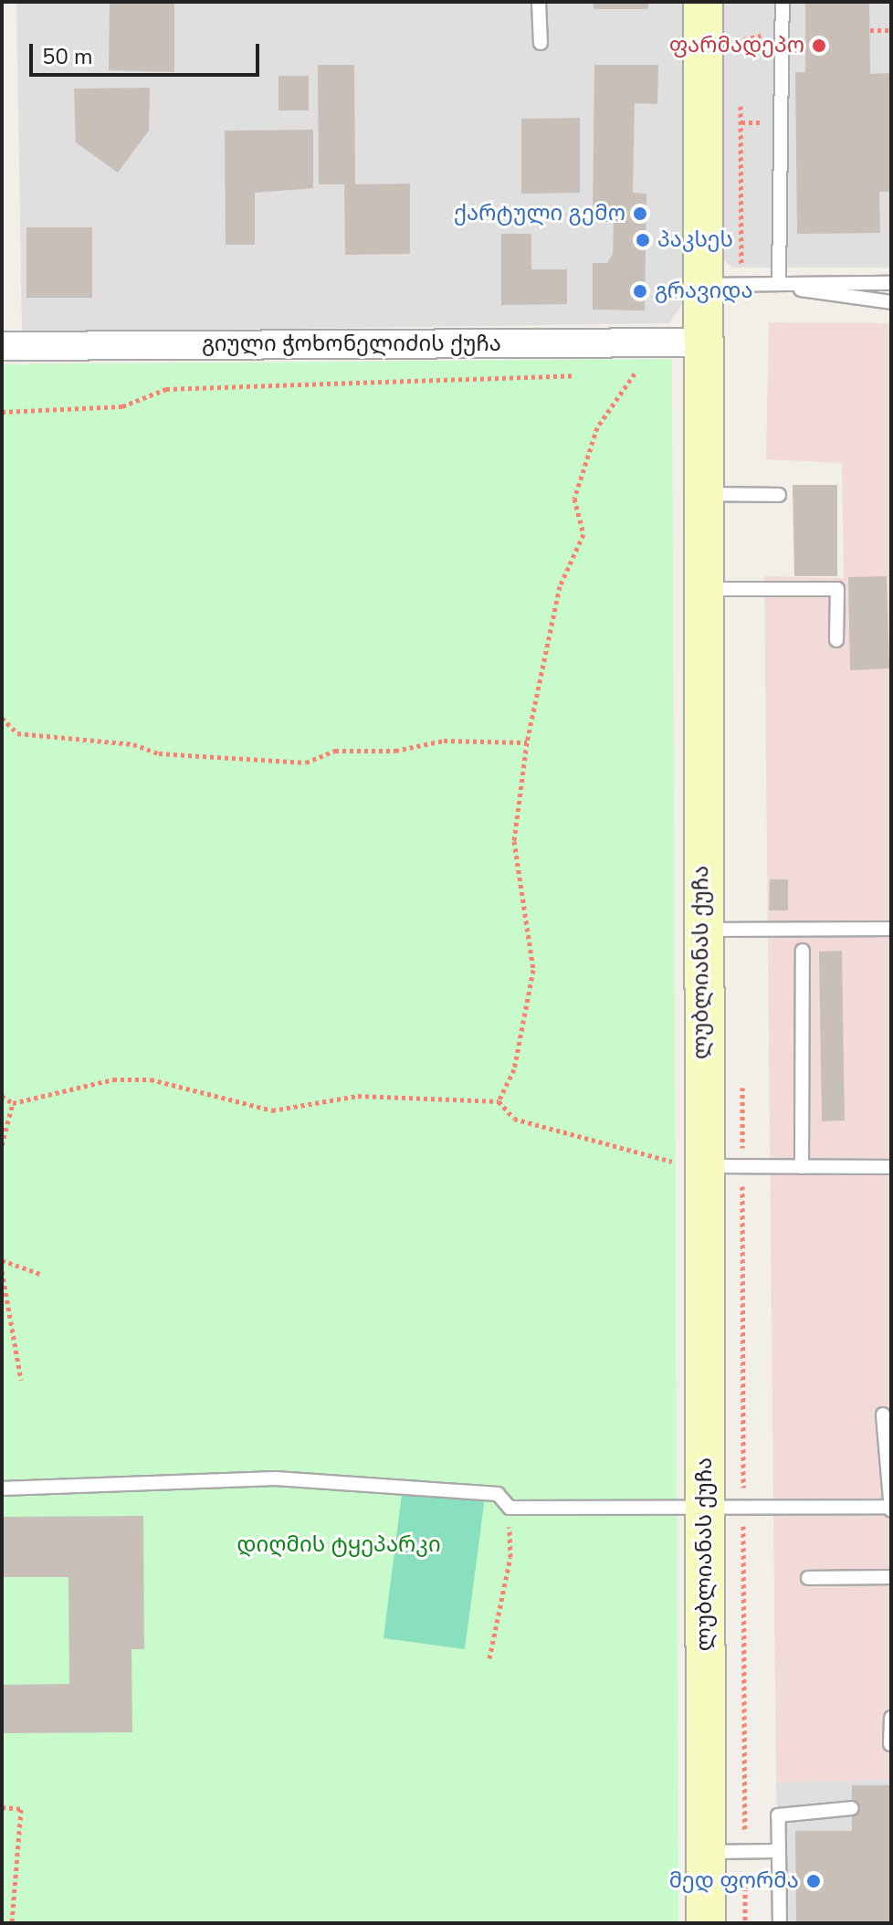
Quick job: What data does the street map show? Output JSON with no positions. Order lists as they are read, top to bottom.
{
  "streets": {
    "street": ["გიული ჭოხონელიძის ქუჩა", "ლუბლიანას ქუჩა"]
  },
  "crossings": [
    ["გიული ჭოხონელიძის ქუჩა", "ლუბლიანას ქუჩა"]
  ],
  "parks": ["დიღმის ტყეპარკი"],
  "places": [
    "ფარმადეპო",
    "ქარტული გემო",
    "პაკსეს",
    "გრავიდა",
    "მედ ფორმა"
  ],
  "scale_bar": "50 m"
}
